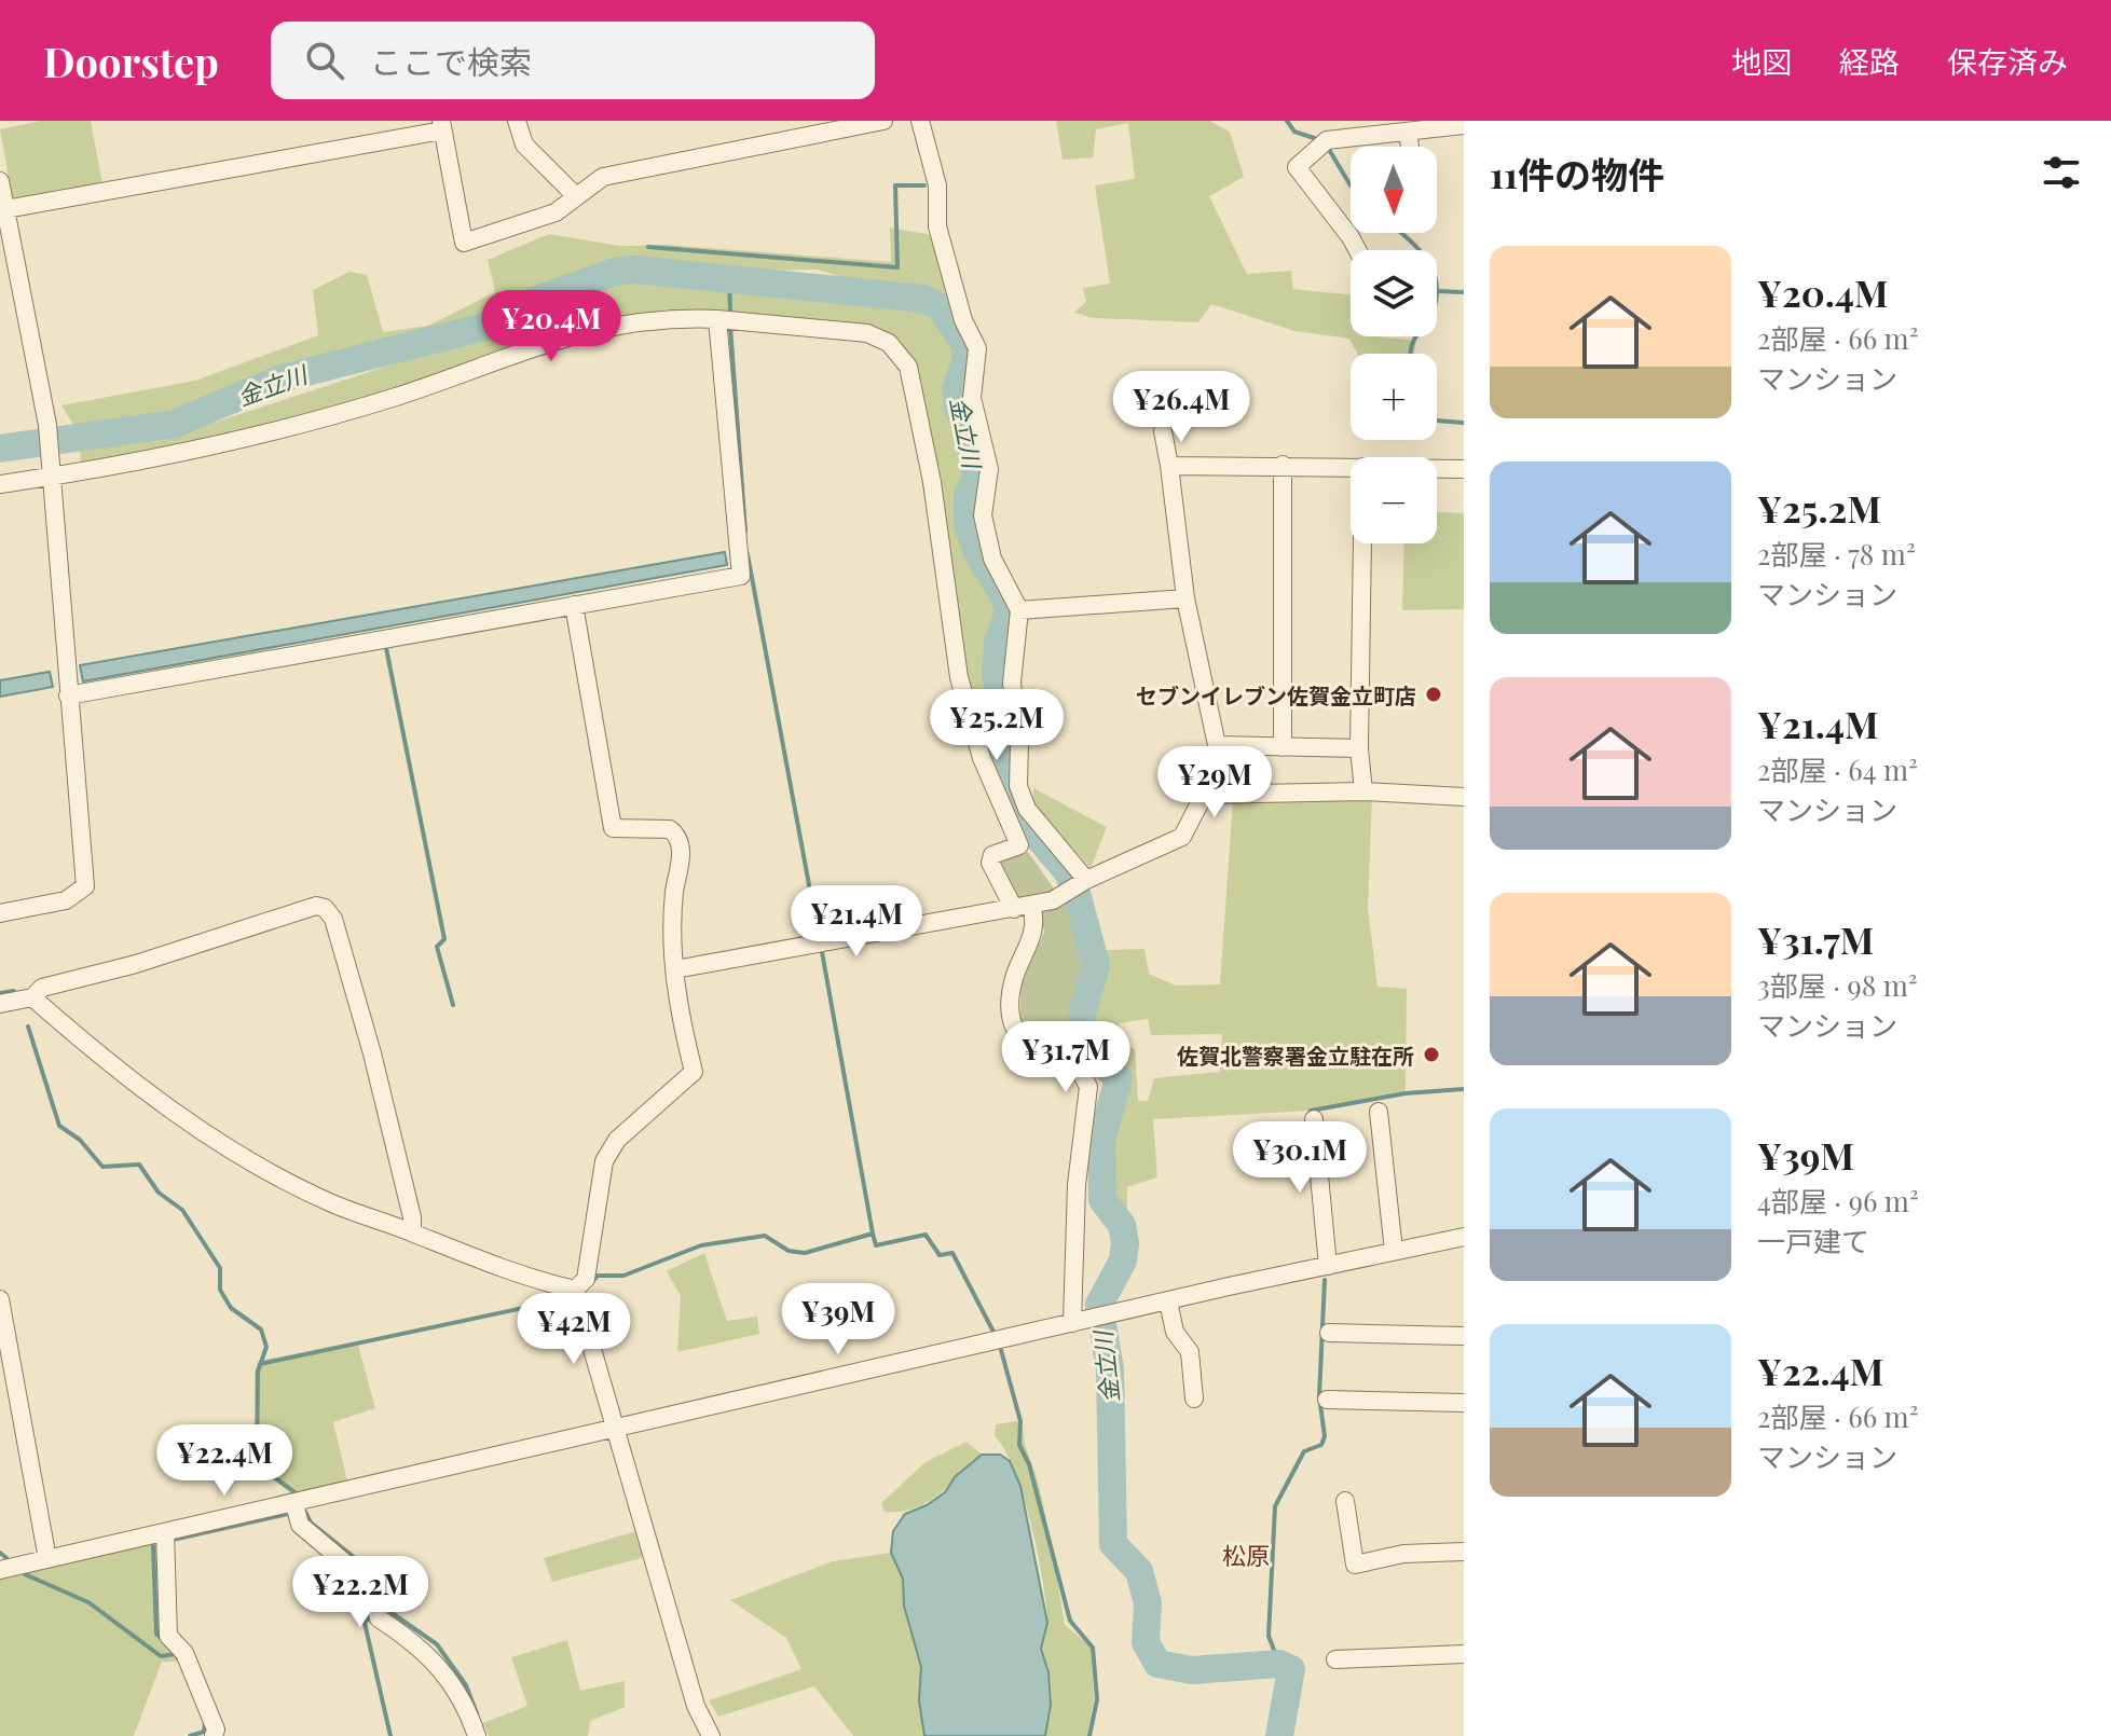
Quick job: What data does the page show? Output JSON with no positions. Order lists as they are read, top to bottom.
{
  "districts": ["松原"],
  "water": ["金立川"],
  "places": ["セブンイレブン佐賀金立町店", "佐賀北警察署金立駐在所"],
  "north": "bottom",
  "page": {
    "header": "Doorstep",
    "search": "ここで検索",
    "nav": ["地図", "経路", "保存済み"],
    "heading": "11件の物件",
    "map_buttons": ["+", "−"],
    "list": [
      {
        "name": "¥20.4M",
        "note": "2部屋 · 66 m² · マンション"
      },
      {
        "name": "¥25.2M",
        "note": "2部屋 · 78 m² · マンション"
      },
      {
        "name": "¥21.4M",
        "note": "2部屋 · 64 m² · マンション"
      },
      {
        "name": "¥31.7M",
        "note": "3部屋 · 98 m² · マンション"
      },
      {
        "name": "¥39M",
        "note": "4部屋 · 96 m² · 一戸建て"
      },
      {
        "name": "¥22.4M",
        "note": "2部屋 · 66 m² · マンション"
      }
    ],
    "price": [
      "¥20.4M",
      "¥26.4M",
      "¥25.2M",
      "¥29M",
      "¥21.4M",
      "¥31.7M",
      "¥30.1M",
      "¥39M",
      "¥42M",
      "¥22.4M",
      "¥22.2M"
    ]
  }
}
